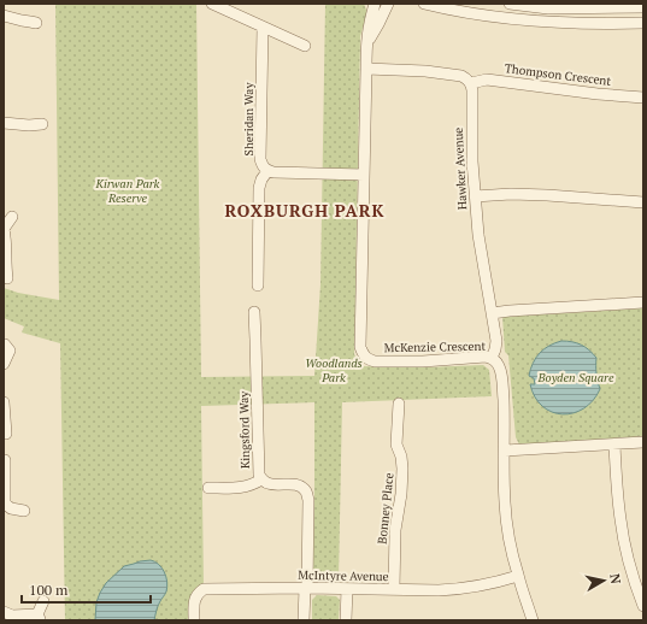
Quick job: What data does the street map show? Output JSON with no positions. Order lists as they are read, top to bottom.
{
  "streets": {
    "street": [
      "Thompson Crescent",
      "Sheridan Way",
      "Hawker Avenue",
      "McKenzie Crescent",
      "Kingsford Way",
      "Bonney Place",
      "McIntyre Avenue"
    ]
  },
  "crossings": [
    ["Thompson Crescent", "Hawker Avenue"],
    ["Hawker Avenue", "McKenzie Crescent"],
    ["McKenzie Crescent", "McIntyre Avenue"],
    ["Kingsford Way", "McIntyre Avenue"],
    ["Bonney Place", "McIntyre Avenue"]
  ],
  "districts": ["ROXBURGH PARK"],
  "parks": ["Kirwan Park Reserve", "Woodlands Park", "Boyden Square"],
  "scale_bar": "100 m",
  "north": "right"
}
